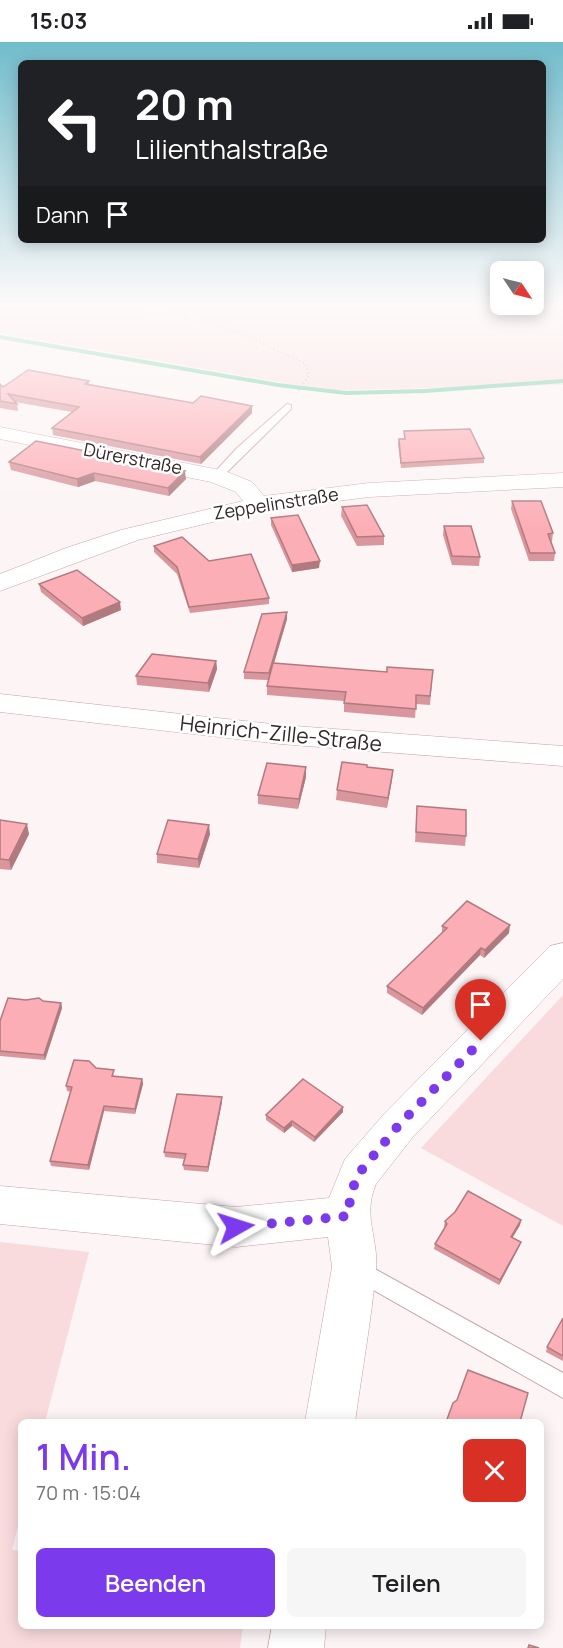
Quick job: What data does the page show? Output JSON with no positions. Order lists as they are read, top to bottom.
{
  "streets": {
    "street": ["Dürerstraße", "Zeppelinstraße", "Heinrich-Zille-Straße"]
  },
  "crossings": [
    ["Dürerstraße", "Zeppelinstraße"]
  ],
  "north": "bottom right",
  "page": {
    "status": "15:03",
    "turn": ["20 m", "Lilienthalstraße"],
    "then": "Dann",
    "heading": ["1 Min.", "70 m · 15:04"],
    "buttons": ["Beenden", "Teilen"]
  }
}
